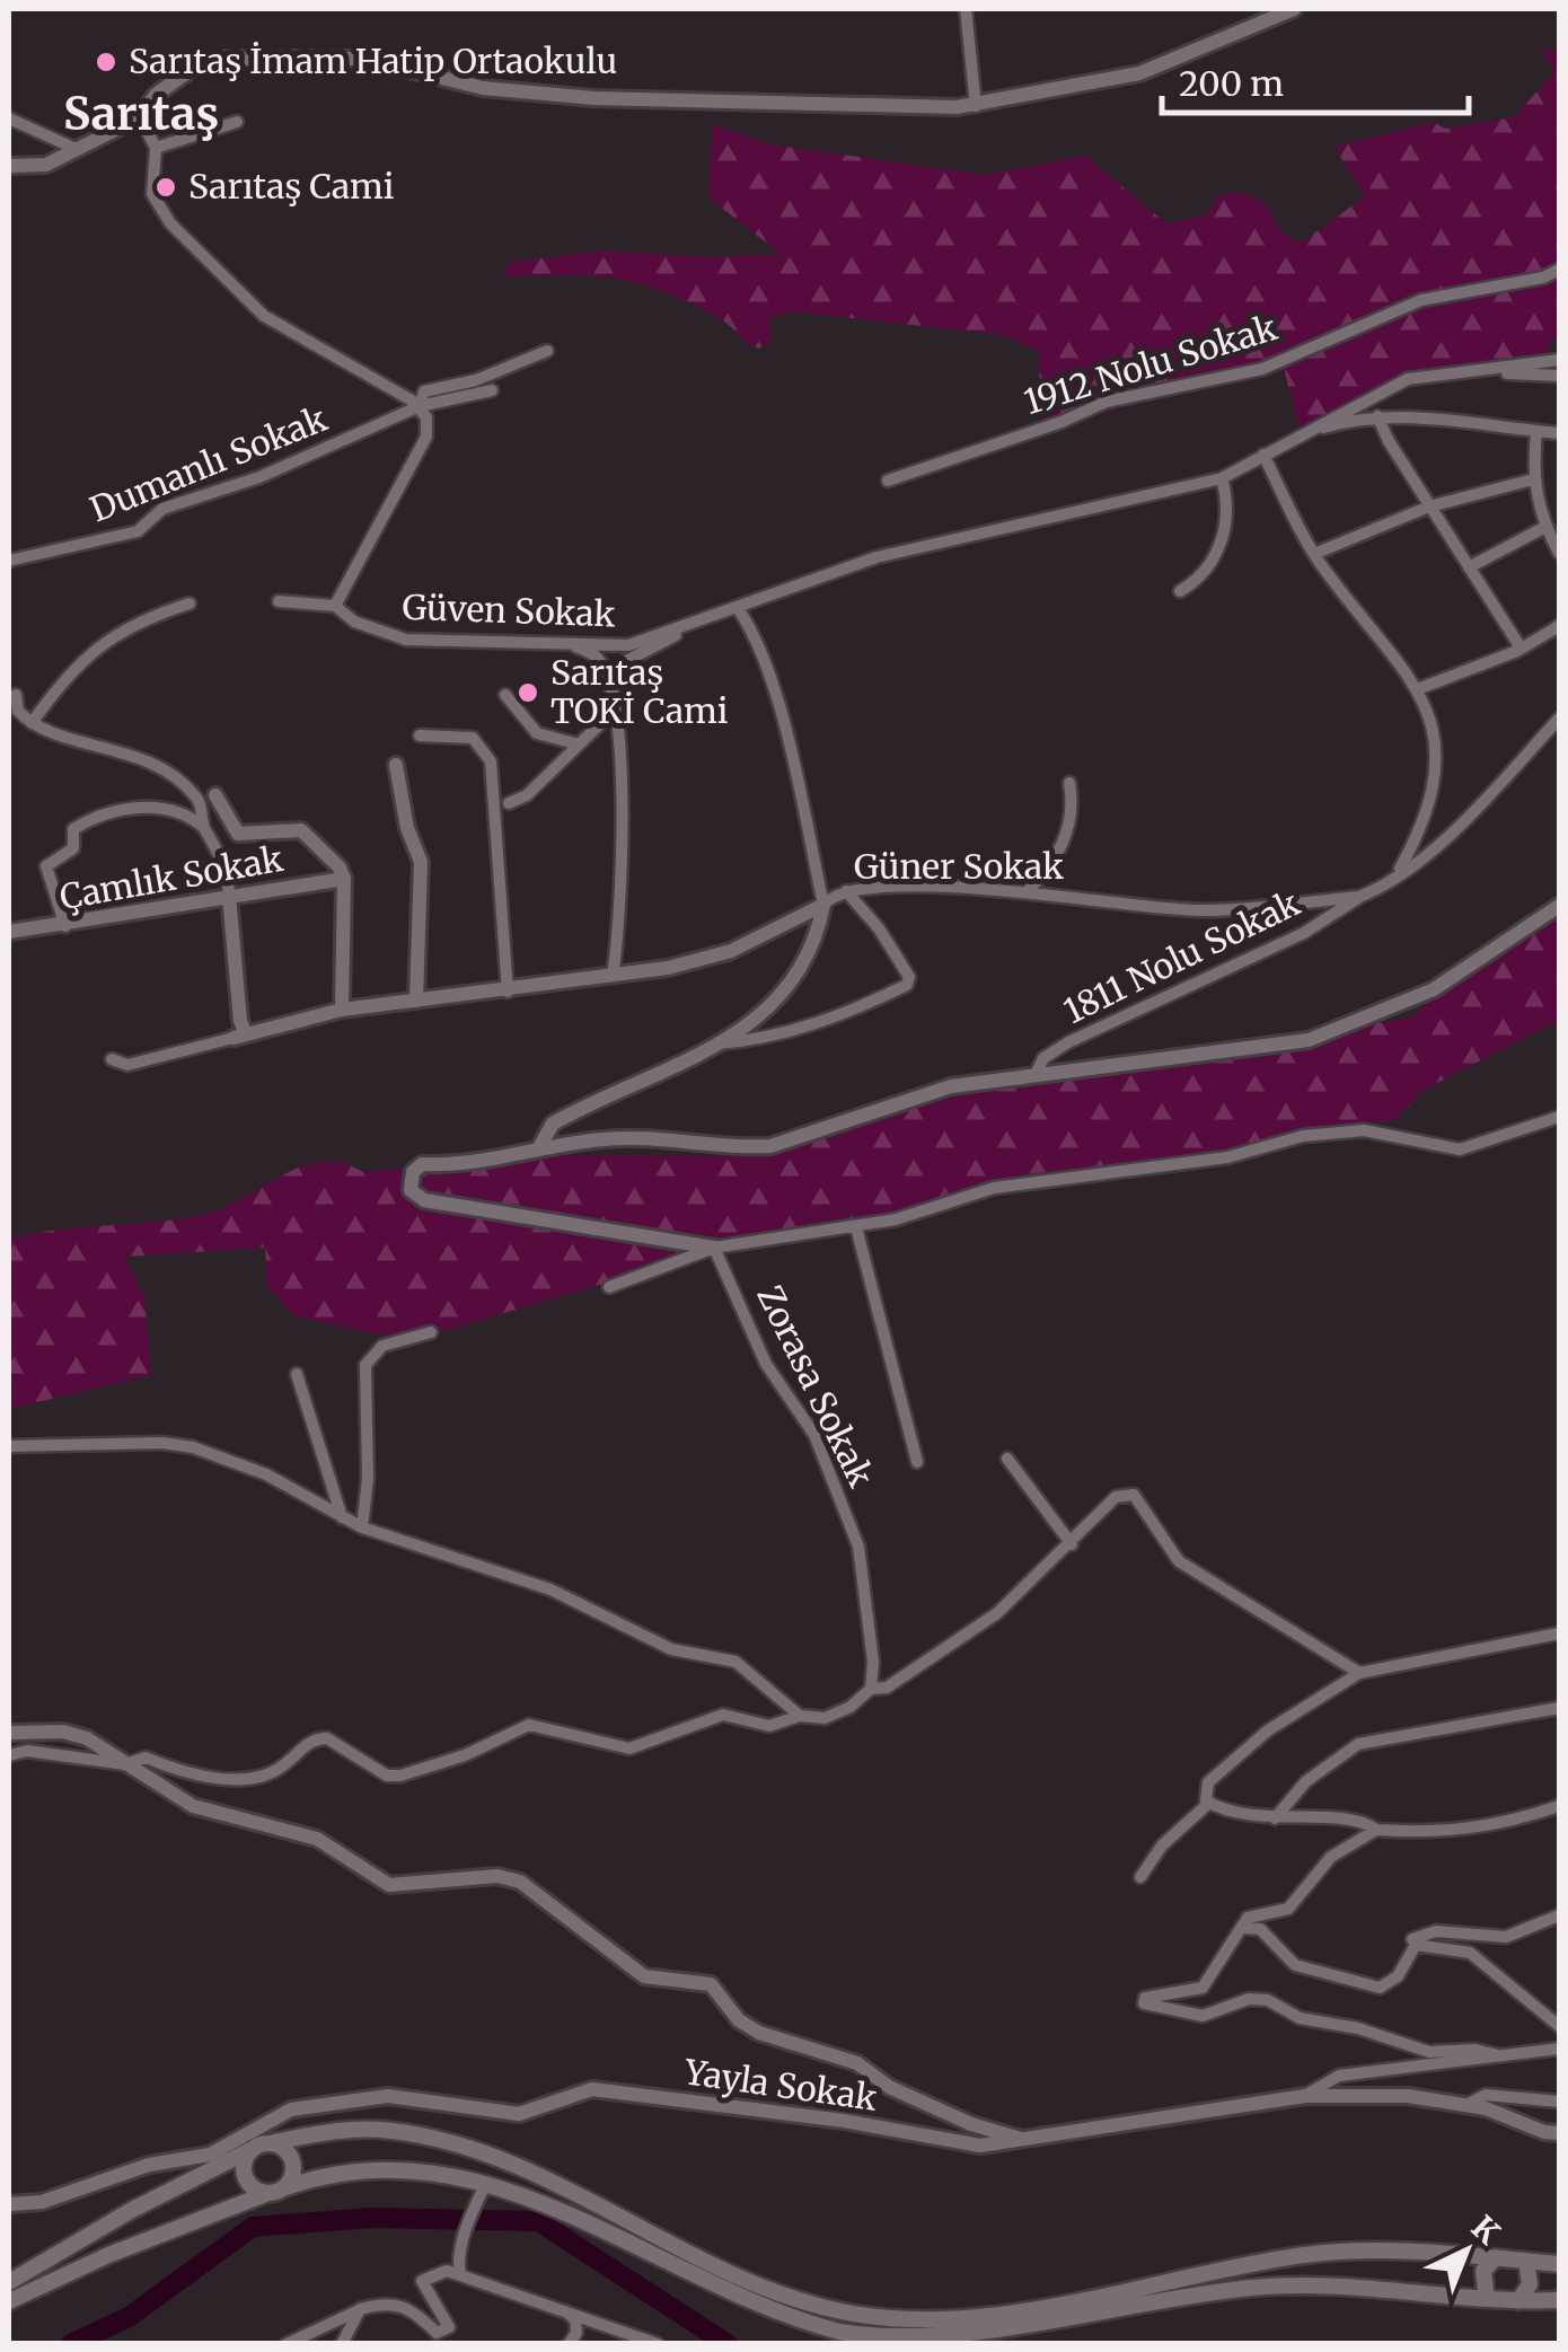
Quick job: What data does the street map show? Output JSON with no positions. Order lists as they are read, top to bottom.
{
  "streets": {
    "street": [
      "1912 Nolu Sokak",
      "Dumanlı Sokak",
      "Güven Sokak",
      "Güner Sokak",
      "Çamlık Sokak",
      "1811 Nolu Sokak",
      "Zorasa Sokak",
      "Yayla Sokak"
    ]
  },
  "crossings": [
    ["Güner Sokak", "1811 Nolu Sokak"]
  ],
  "districts": ["Sarıtaş"],
  "places": ["Sarıtaş İmam Hatip Ortaokulu", "Sarıtaş Cami", "Sarıtaş TOKİ Cami"],
  "scale_bar": "200 m",
  "north": "top right"
}
